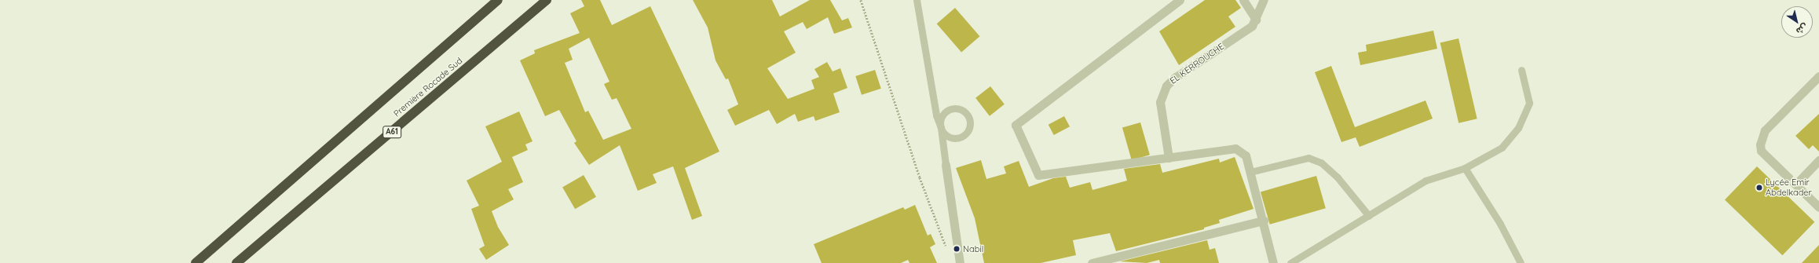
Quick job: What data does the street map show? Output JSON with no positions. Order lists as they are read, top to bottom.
{
  "streets": {
    "highway": ["Première Rocade Sud", "A61"],
    "street": ["EL KERROUCHE"]
  },
  "places": ["Lycée Emir Abdelkader", "Nabil"],
  "north": "bottom right"
}
